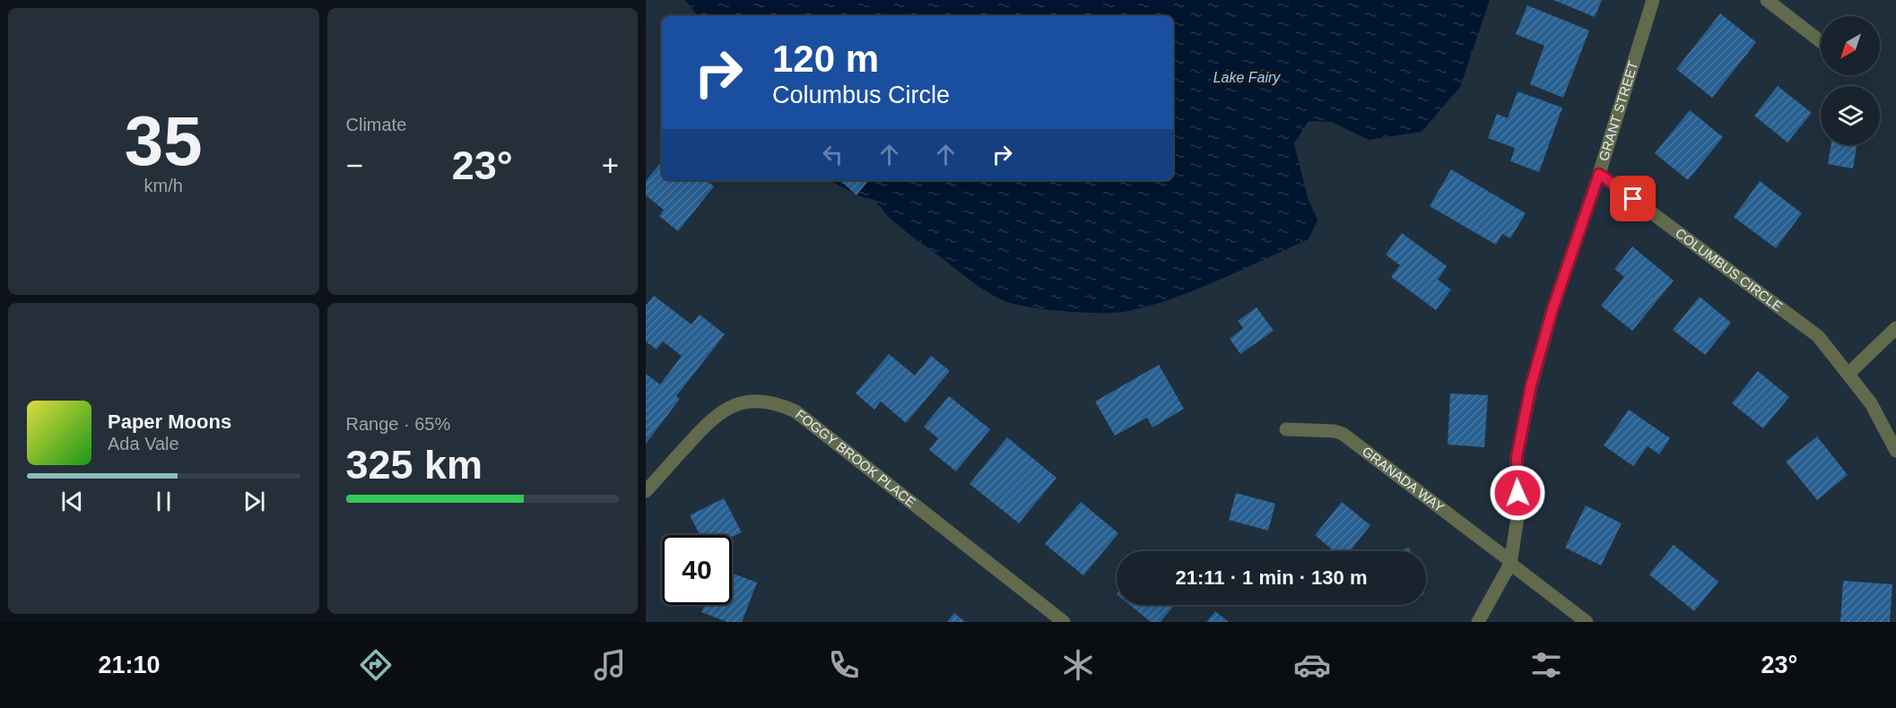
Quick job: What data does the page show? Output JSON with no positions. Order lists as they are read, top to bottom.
{
  "streets": {
    "street": [
      "GRANT STREET",
      "COLUMBUS CIRCLE",
      "FOGGY BROOK PLACE",
      "GRANADA WAY"
    ]
  },
  "crossings": [
    ["GRANT STREET", "COLUMBUS CIRCLE"],
    ["GRANT STREET", "GRANADA WAY"]
  ],
  "water": ["Lake Fairy"],
  "north": "bottom left",
  "page": {
    "tile": [
      ["35", "km/h"],
      "Climate",
      ["Range · 65%", "325 km"]
    ],
    "turn": ["120 m", "Columbus Circle"],
    "heat": ["−", "23°", "+"],
    "song": ["Paper Moons", "Ada Vale"],
    "limit": "40",
    "trip": "21:11 · 1 min · 130 m",
    "tabs": ["21:10", "23°"]
  }
}
